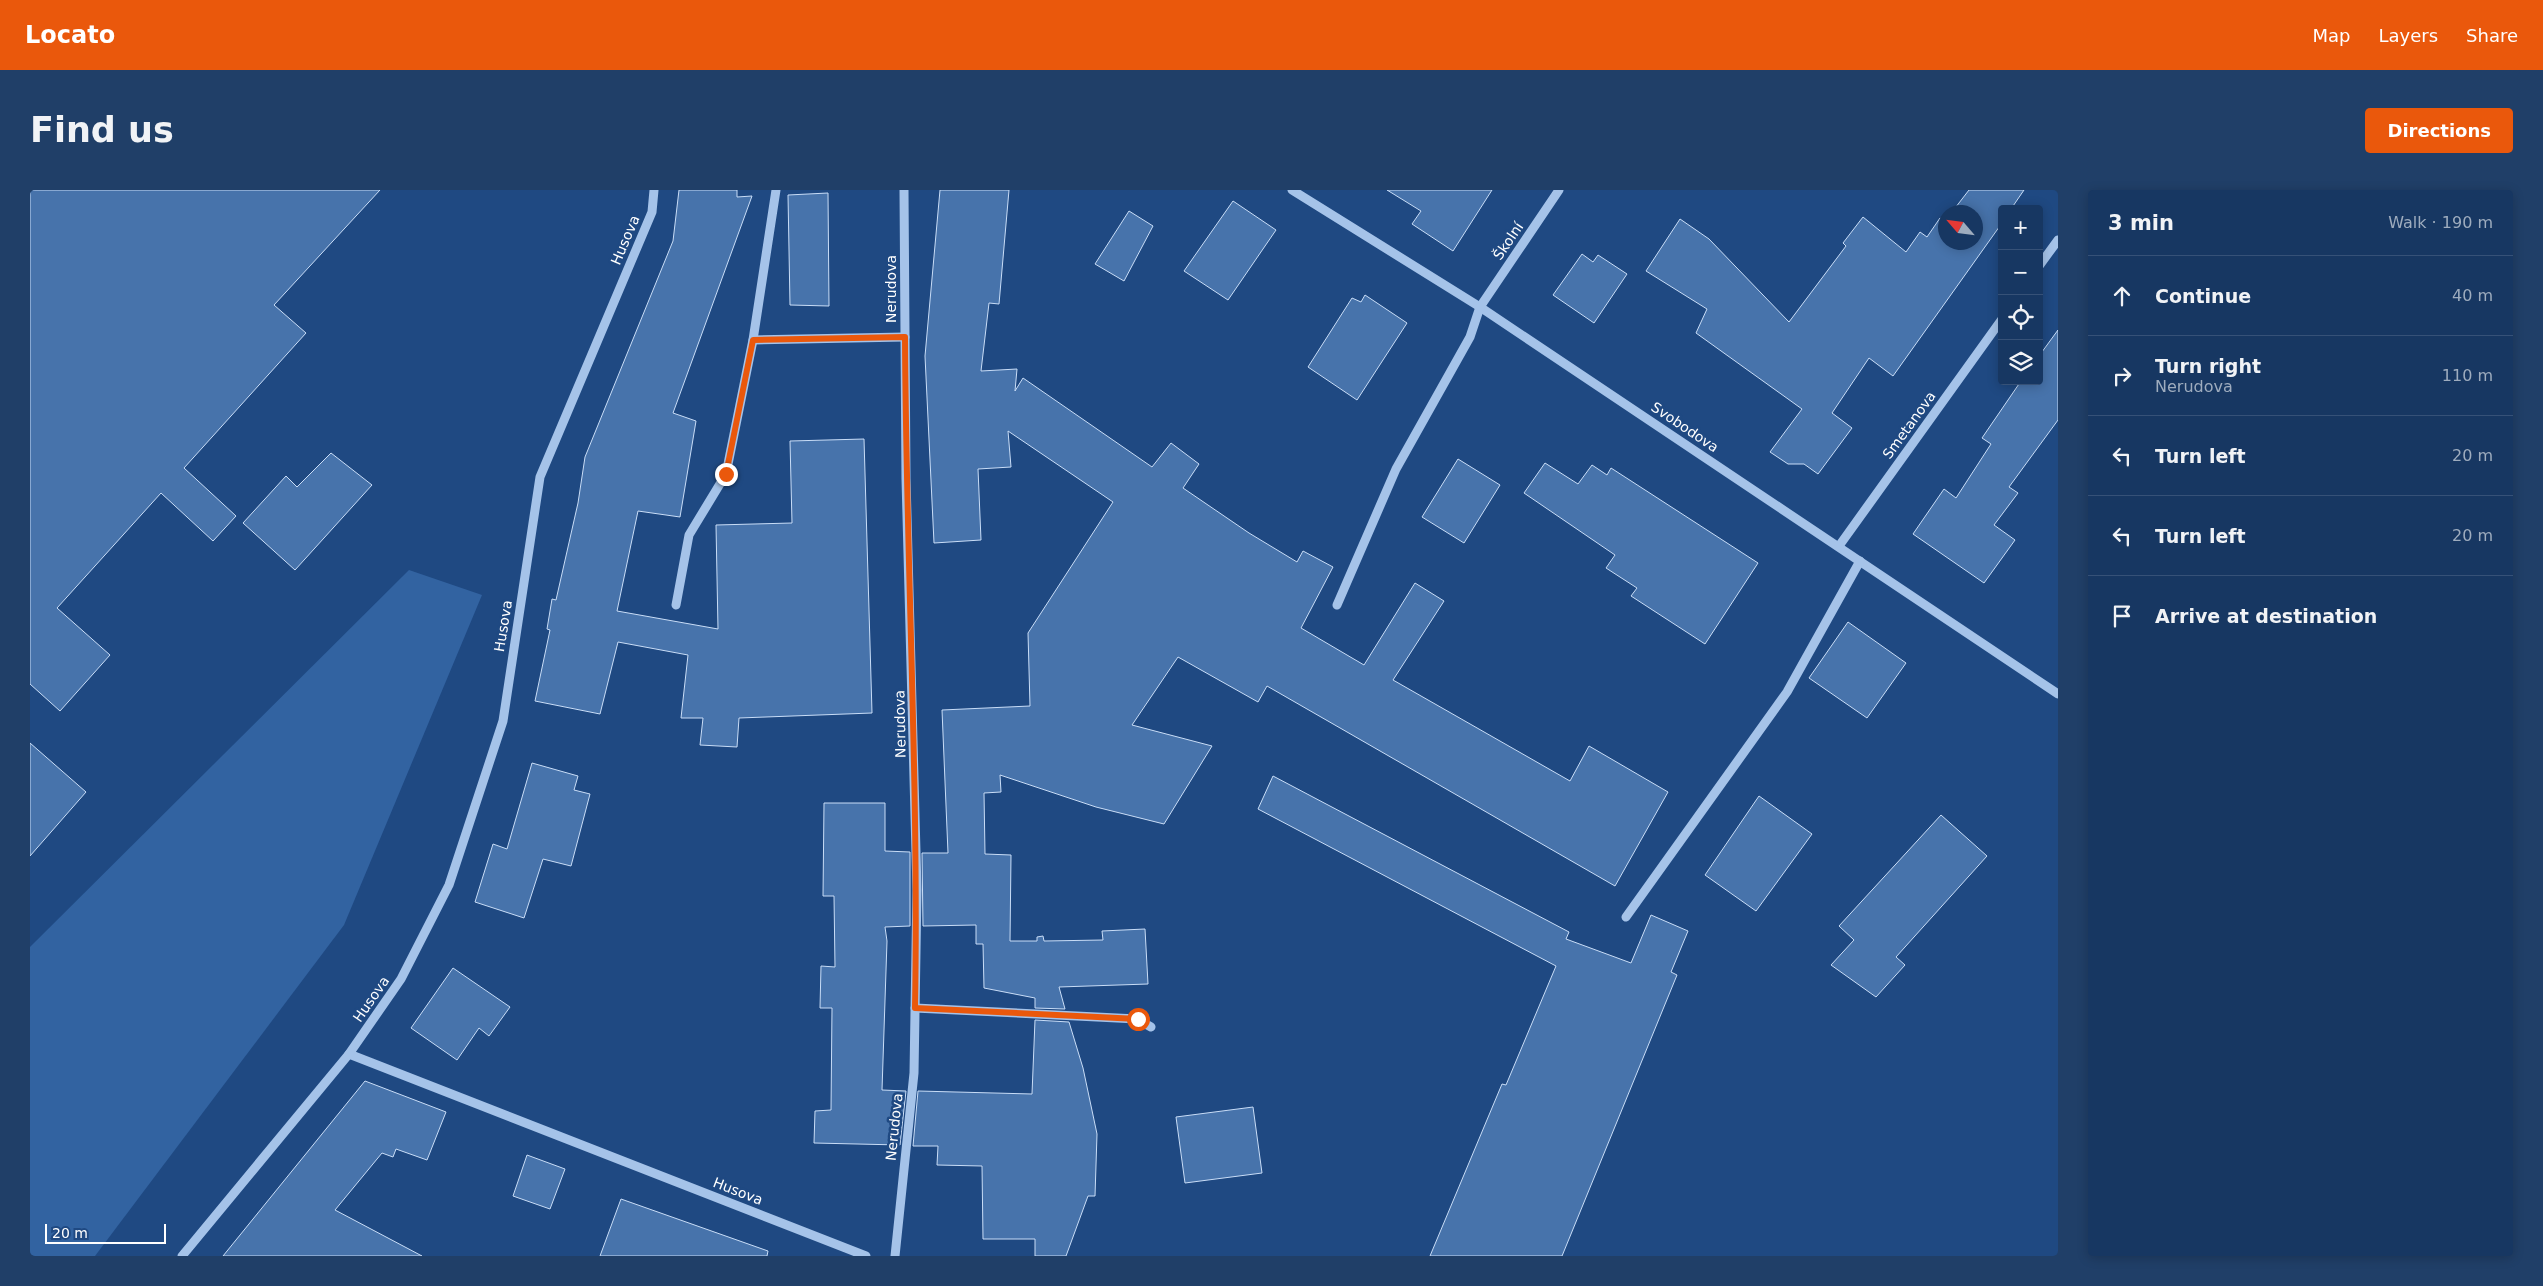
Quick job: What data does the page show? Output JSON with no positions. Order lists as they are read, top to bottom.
{
  "streets": {
    "street": [
      "Husova",
      "Školní",
      "Nerudova",
      "Smetanova",
      "Svobodova"
    ]
  },
  "crossings": [
    ["Školní", "Svobodova"],
    ["Smetanova", "Svobodova"]
  ],
  "scale_bar": "20 m",
  "north": "top left",
  "page": {
    "header": "Locato",
    "nav": ["Map", "Layers", "Share"],
    "buttons": "Directions",
    "title": "Find us",
    "heading": ["3 min", "Walk · 190 m"],
    "map_buttons": ["+", "−"],
    "list": [
      ["Continue", "40 m"],
      ["Turn right", "Nerudova", "110 m"],
      ["Turn left", "20 m"],
      ["Turn left", "20 m"],
      "Arrive at destination"
    ],
    "scale": "20 m"
  }
}
